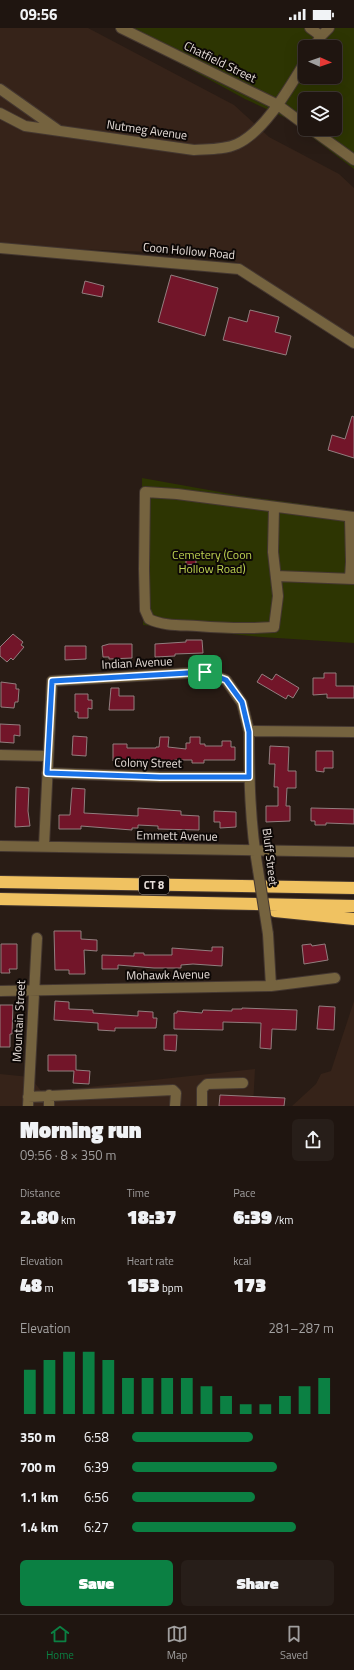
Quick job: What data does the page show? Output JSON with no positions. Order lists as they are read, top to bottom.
{
  "streets": {
    "highway": ["CT 8"],
    "street": [
      "Chatfield Street",
      "Nutmeg Avenue",
      "Coon Hollow Road",
      "Indian Avenue",
      "Colony Street",
      "Emmett Avenue",
      "Bluff Street",
      "Mohawk Avenue",
      "Mountain Street"
    ]
  },
  "crossings": [
    ["Chatfield Street", "Nutmeg Avenue"],
    ["Indian Avenue", "Bluff Street"],
    ["Colony Street", "Bluff Street"],
    ["Emmett Avenue", "Bluff Street"],
    ["Bluff Street", "Mohawk Avenue"],
    ["Mohawk Avenue", "Mountain Street"]
  ],
  "parks": ["Cemetery (Coon Hollow Road)"],
  "north": "right",
  "page": {
    "status": "09:56",
    "heading": ["Morning run", "09:56 · 8 × 350 m"],
    "stats": [
      ["Distance", "2.80 km"],
      ["Time", "18:37"],
      ["Pace", "6:39 /km"],
      ["Elevation", "48 m"],
      ["Heart rate", "153 bpm"],
      ["kcal", "173"]
    ],
    "chart": ["Elevation", "281–287 m"],
    "list": [
      {
        "name": "350 m",
        "note": "6:58"
      },
      {
        "name": "700 m",
        "note": "6:39"
      },
      {
        "name": "1.1 km",
        "note": "6:56"
      },
      {
        "name": "1.4 km",
        "note": "6:27"
      }
    ],
    "buttons": ["Save", "Share"],
    "tabs": ["Home", "Map", "Saved"]
  }
}
